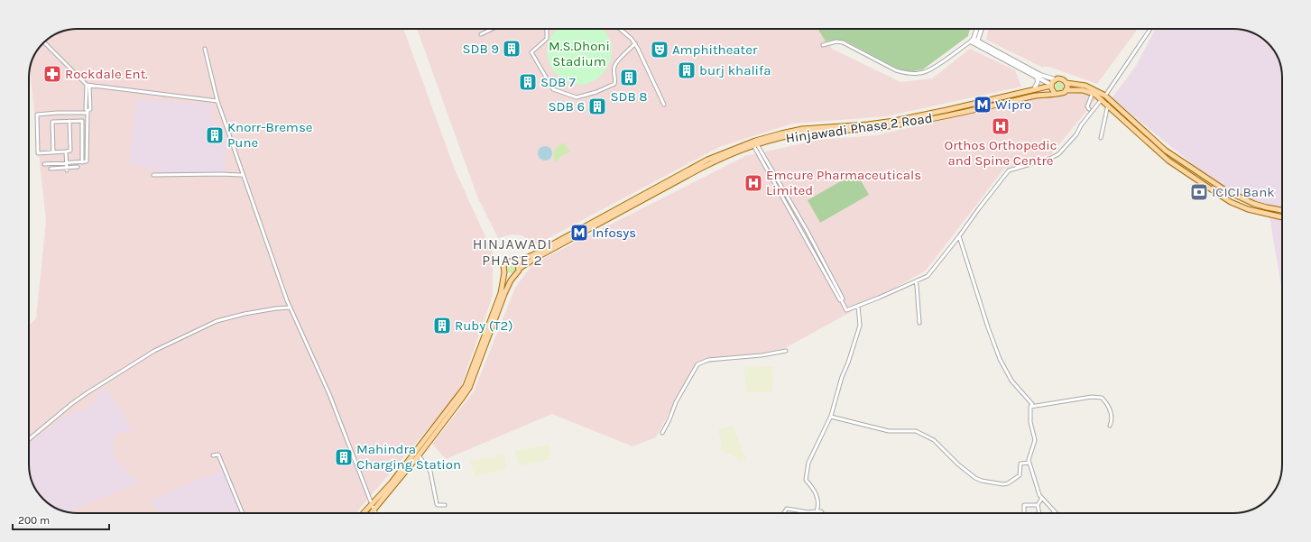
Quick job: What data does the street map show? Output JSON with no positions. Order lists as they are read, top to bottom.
{
  "streets": {
    "main road": ["Hinjawadi Phase 2 Road"]
  },
  "districts": ["HINJAWADI PHASE 2"],
  "parks": ["M.S.Dhoni Stadium"],
  "places": {
    "building": [
      "SDB 9",
      "burj khalifa",
      "SDB 8",
      "SDB 7",
      "SDB 6",
      "Knorr-Bremse Pune",
      "Ruby (T2)",
      "Mahindra Charging Station"
    ],
    "theatre": ["Amphitheater"],
    "pharmacy": ["Rockdale Ent."],
    "metro station": ["Wipro", "Infosys"],
    "hospital": ["Orthos Orthopedic and Spine Centre", "Emcure Pharmaceuticals Limited"],
    "bank": ["ICICI Bank"]
  },
  "scale_bar": "200 m"
}
